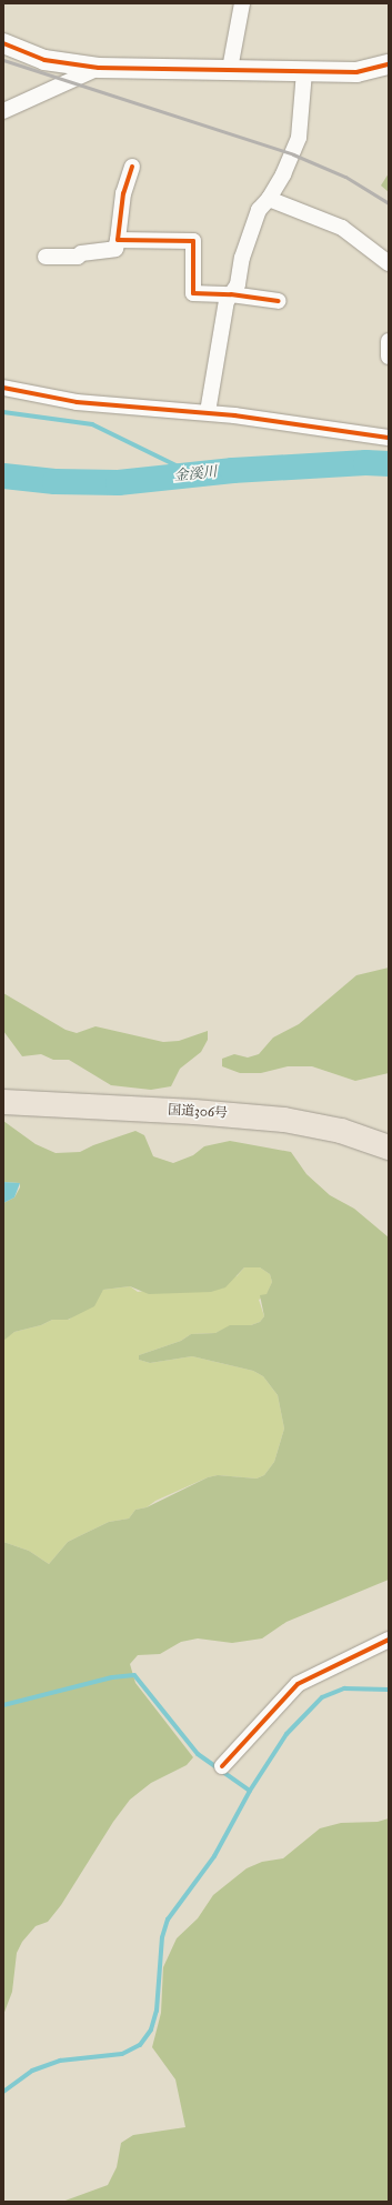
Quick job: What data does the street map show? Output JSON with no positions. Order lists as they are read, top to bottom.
{
  "streets": {
    "highway": ["国道306号"]
  },
  "water": ["金溪川"]
}
